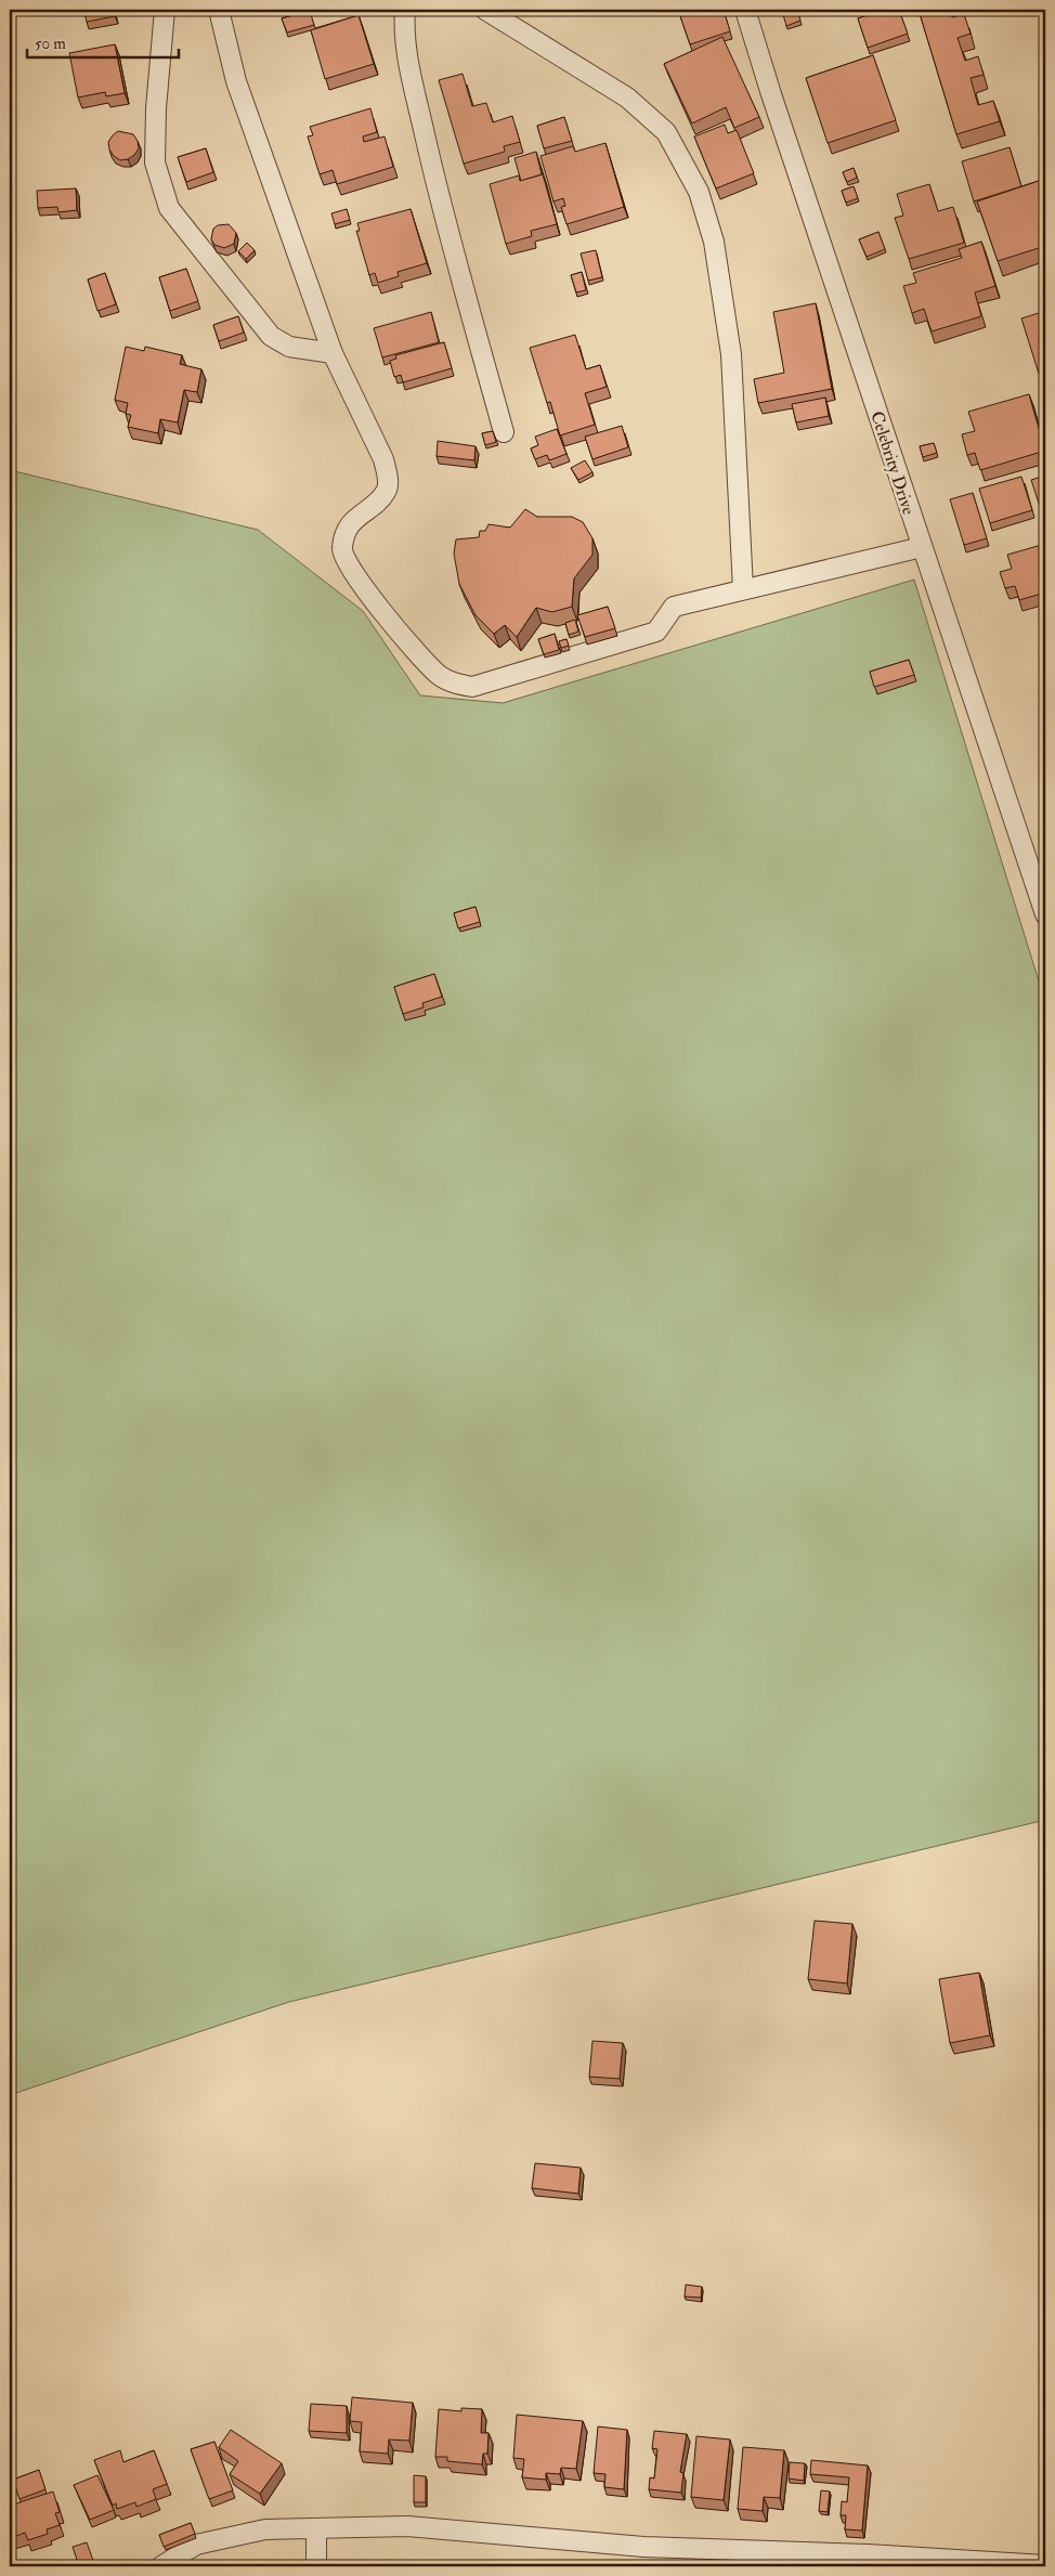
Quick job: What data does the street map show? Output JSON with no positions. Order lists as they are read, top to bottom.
{
  "streets": {
    "street": ["Celebrity Drive"]
  },
  "scale_bar": "50 m"
}
